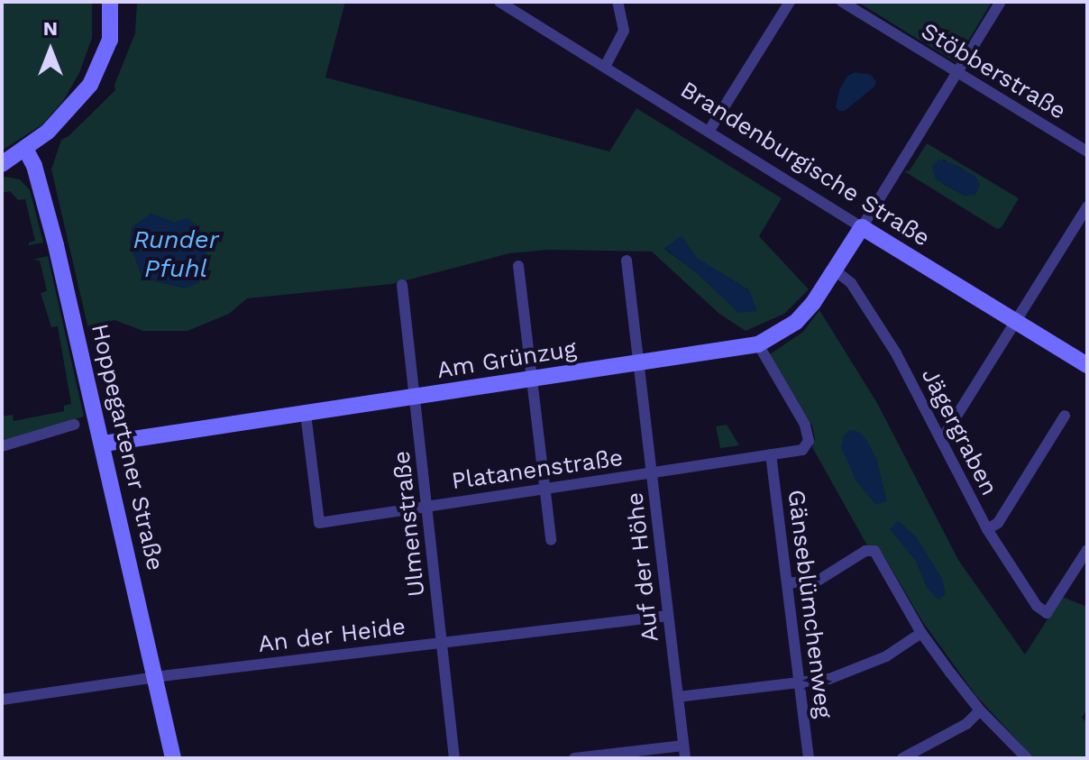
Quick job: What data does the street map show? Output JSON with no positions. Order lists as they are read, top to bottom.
{
  "streets": {
    "street": [
      "Stöbberstraße",
      "Brandenburgische Straße",
      "Am Grünzug",
      "Jägergraben",
      "Hoppegartener Straße",
      "Platanenstraße",
      "Ulmenstraße",
      "Auf der Höhe",
      "Gänseblümchenweg",
      "An der Heide"
    ]
  },
  "crossings": [
    ["Brandenburgische Straße", "Am Grünzug"],
    ["Am Grünzug", "Jägergraben"],
    ["Am Grünzug", "Hoppegartener Straße"],
    ["Am Grünzug", "Platanenstraße"],
    ["Am Grünzug", "Ulmenstraße"],
    ["Am Grünzug", "Auf der Höhe"],
    ["Hoppegartener Straße", "An der Heide"],
    ["Platanenstraße", "Ulmenstraße"],
    ["Platanenstraße", "Auf der Höhe"],
    ["Platanenstraße", "Gänseblümchenweg"],
    ["Ulmenstraße", "An der Heide"],
    ["Auf der Höhe", "An der Heide"]
  ],
  "water": ["Runder Pfuhl"],
  "north": "top"
}
